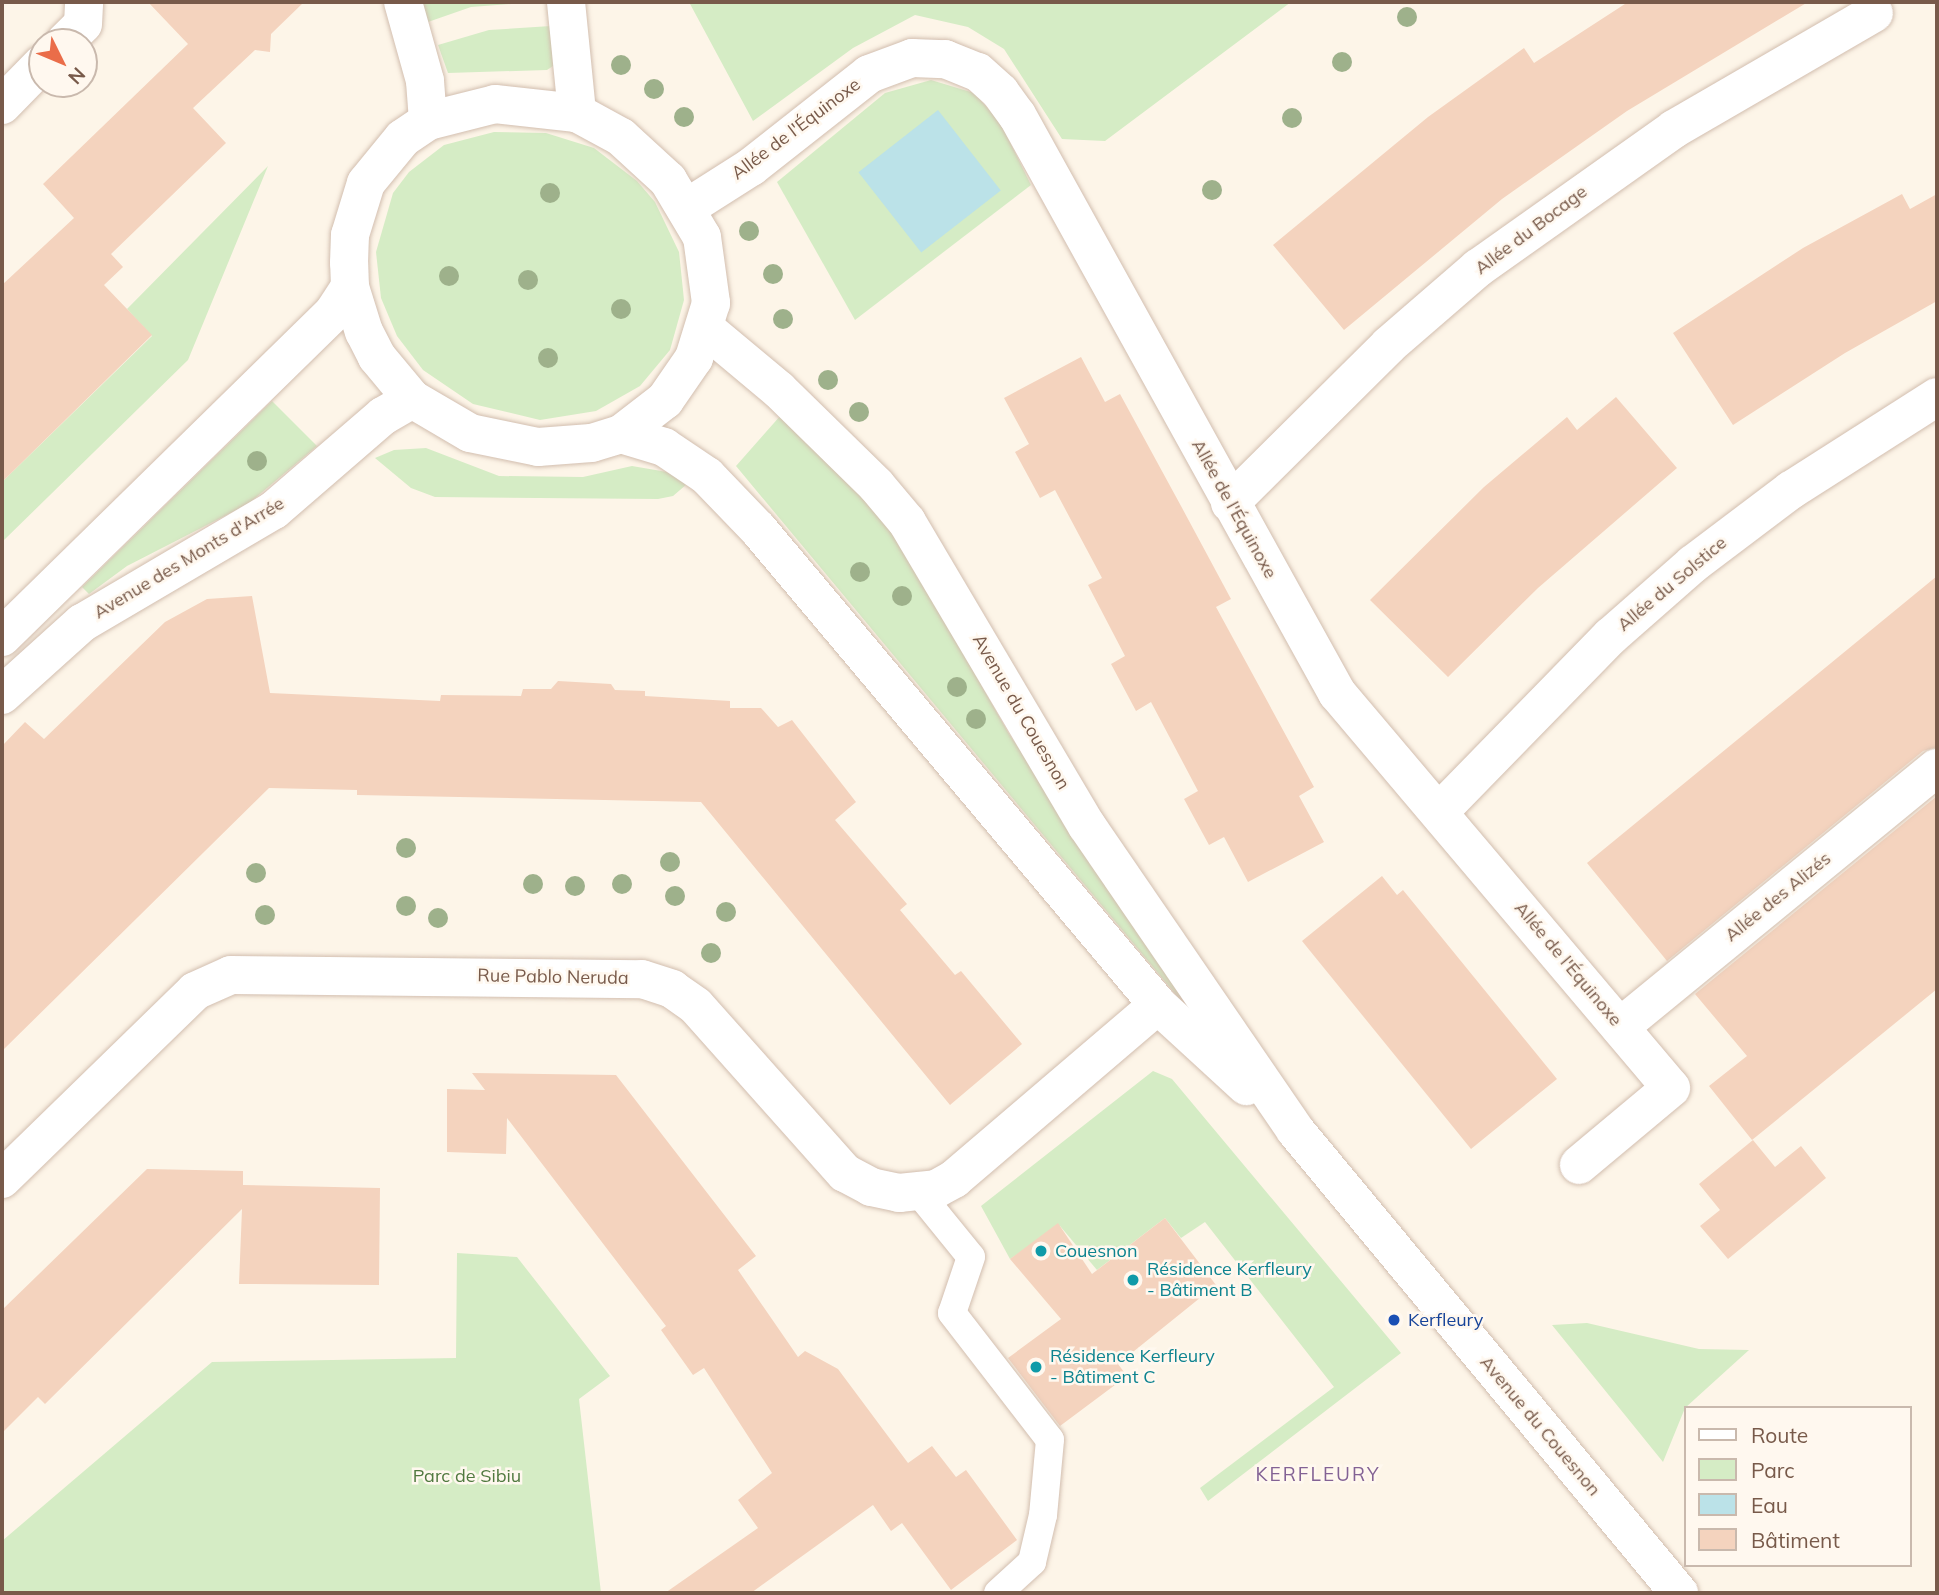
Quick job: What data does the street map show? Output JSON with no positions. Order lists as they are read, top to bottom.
{
  "streets": {
    "street": [
      "Allée de l'Équinoxe",
      "Allée du Bocage",
      "Avenue des Monts d'Arrée",
      "Allée du Solstice",
      "Avenue du Couesnon",
      "Allée des Alizés",
      "Rue Pablo Neruda"
    ]
  },
  "crossings": [
    ["Allée de l'Équinoxe", "Allée du Bocage"],
    ["Allée de l'Équinoxe", "Allée du Solstice"],
    ["Allée de l'Équinoxe", "Allée des Alizés"],
    ["Avenue du Couesnon", "Rue Pablo Neruda"]
  ],
  "districts": ["KERFLEURY"],
  "parks": ["Parc de Sibiu"],
  "places": [
    "Couesnon",
    "Résidence Kerfleury - Bâtiment B",
    "Kerfleury",
    "Résidence Kerfleury - Bâtiment C"
  ],
  "legend": [
    "Route",
    "Parc",
    "Eau",
    "Bâtiment"
  ],
  "north": "bottom right"
}
